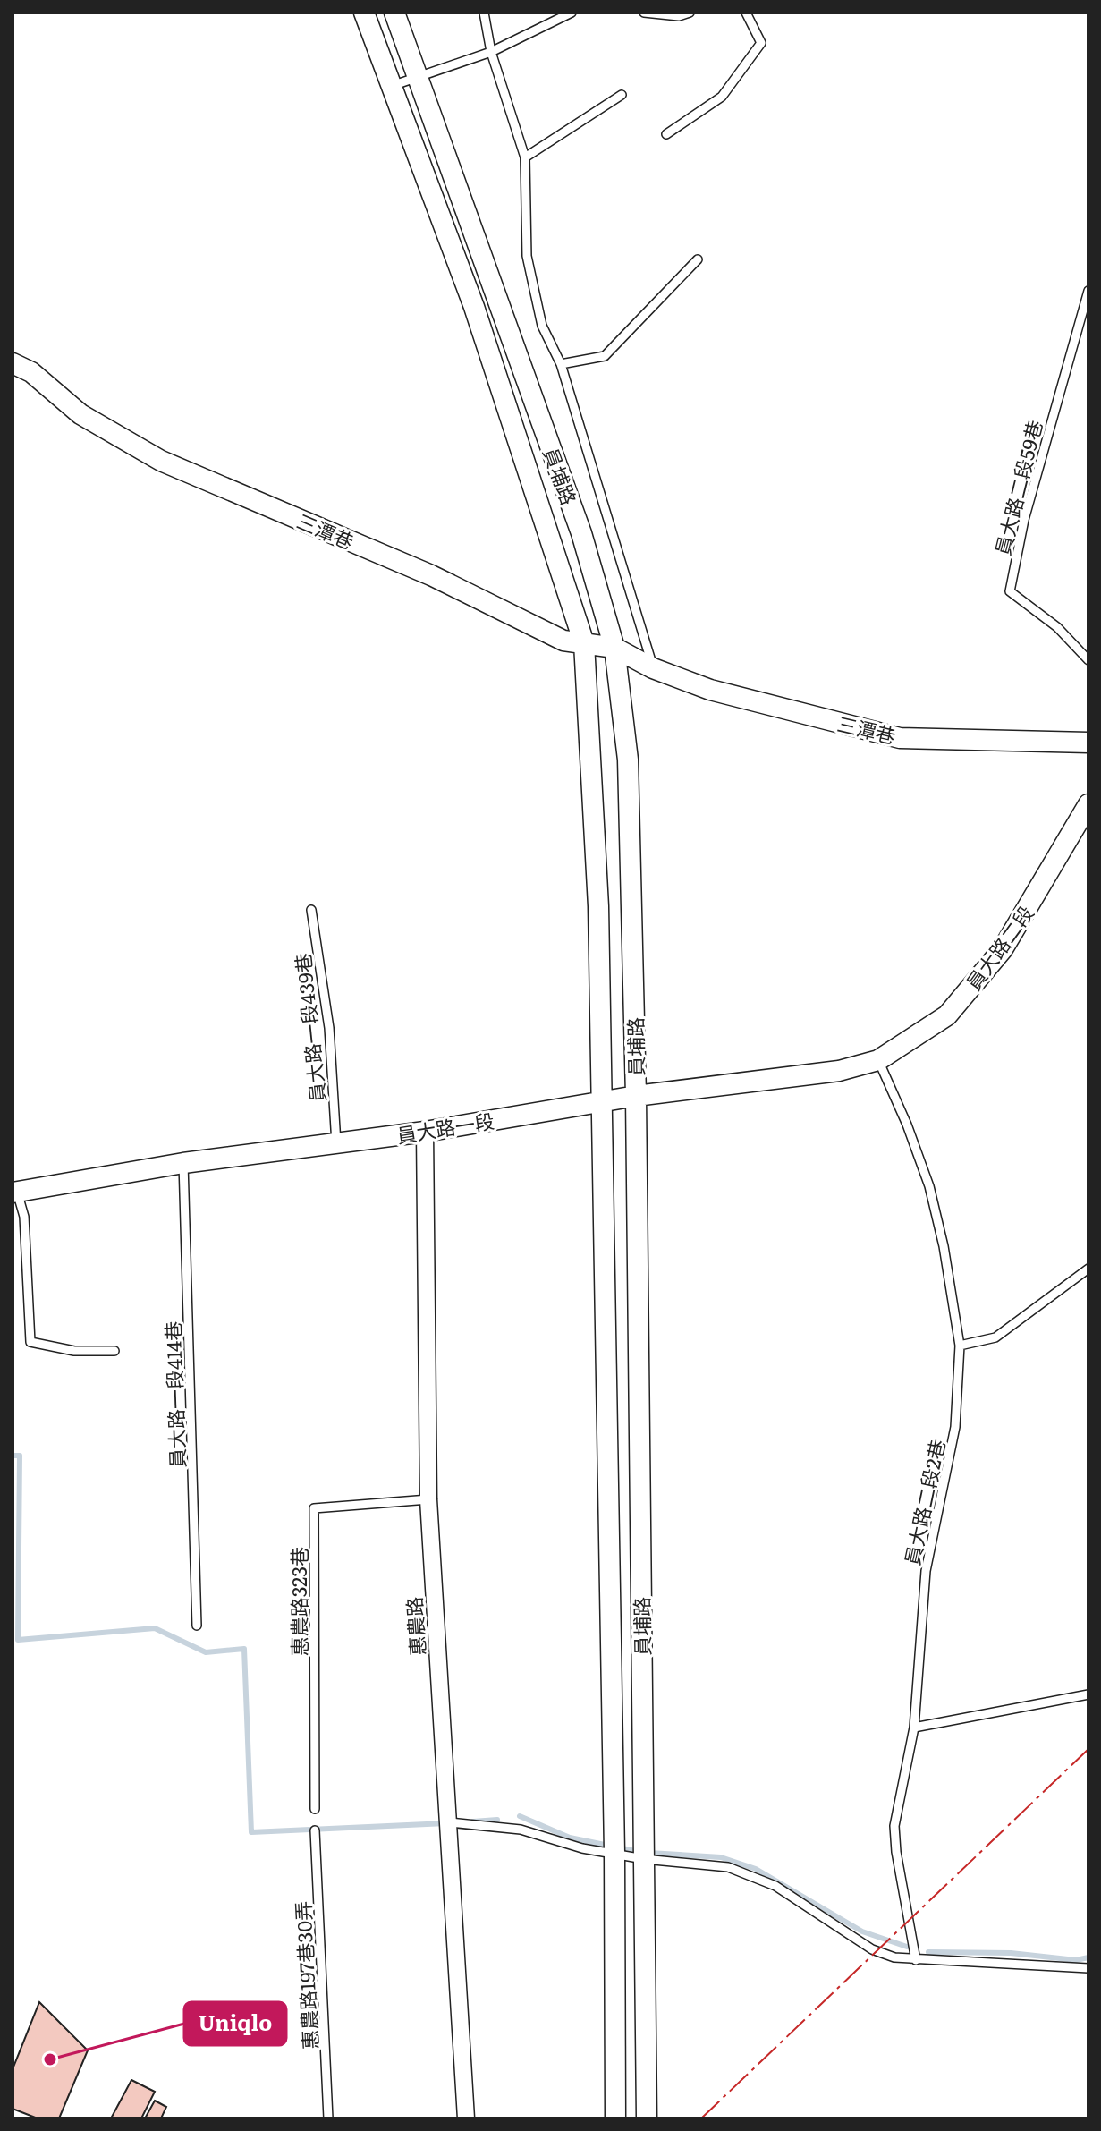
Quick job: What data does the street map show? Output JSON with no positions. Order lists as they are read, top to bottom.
{
  "streets": {
    "street": [
      "員埔路",
      "三潭巷",
      "員大路二段",
      "員大路一段",
      "惠農路"
    ],
    "lane": [
      "員大路二段59巷",
      "員大路一段439巷",
      "員大路一段414巷",
      "員大路二段2巷",
      "惠農路323巷",
      "惠農路197巷30弄"
    ]
  },
  "crossings": [
    ["員埔路", "三潭巷"],
    ["員埔路", "員大路一段"],
    ["員大路二段", "員大路一段"],
    ["員大路二段", "員大路二段2巷"],
    ["員大路一段439巷", "員大路一段"],
    ["員大路一段", "員大路一段414巷"],
    ["員大路一段", "員大路二段2巷"],
    ["員大路一段", "惠農路"],
    ["惠農路323巷", "惠農路"]
  ],
  "places": ["Uniqlo"]
}
